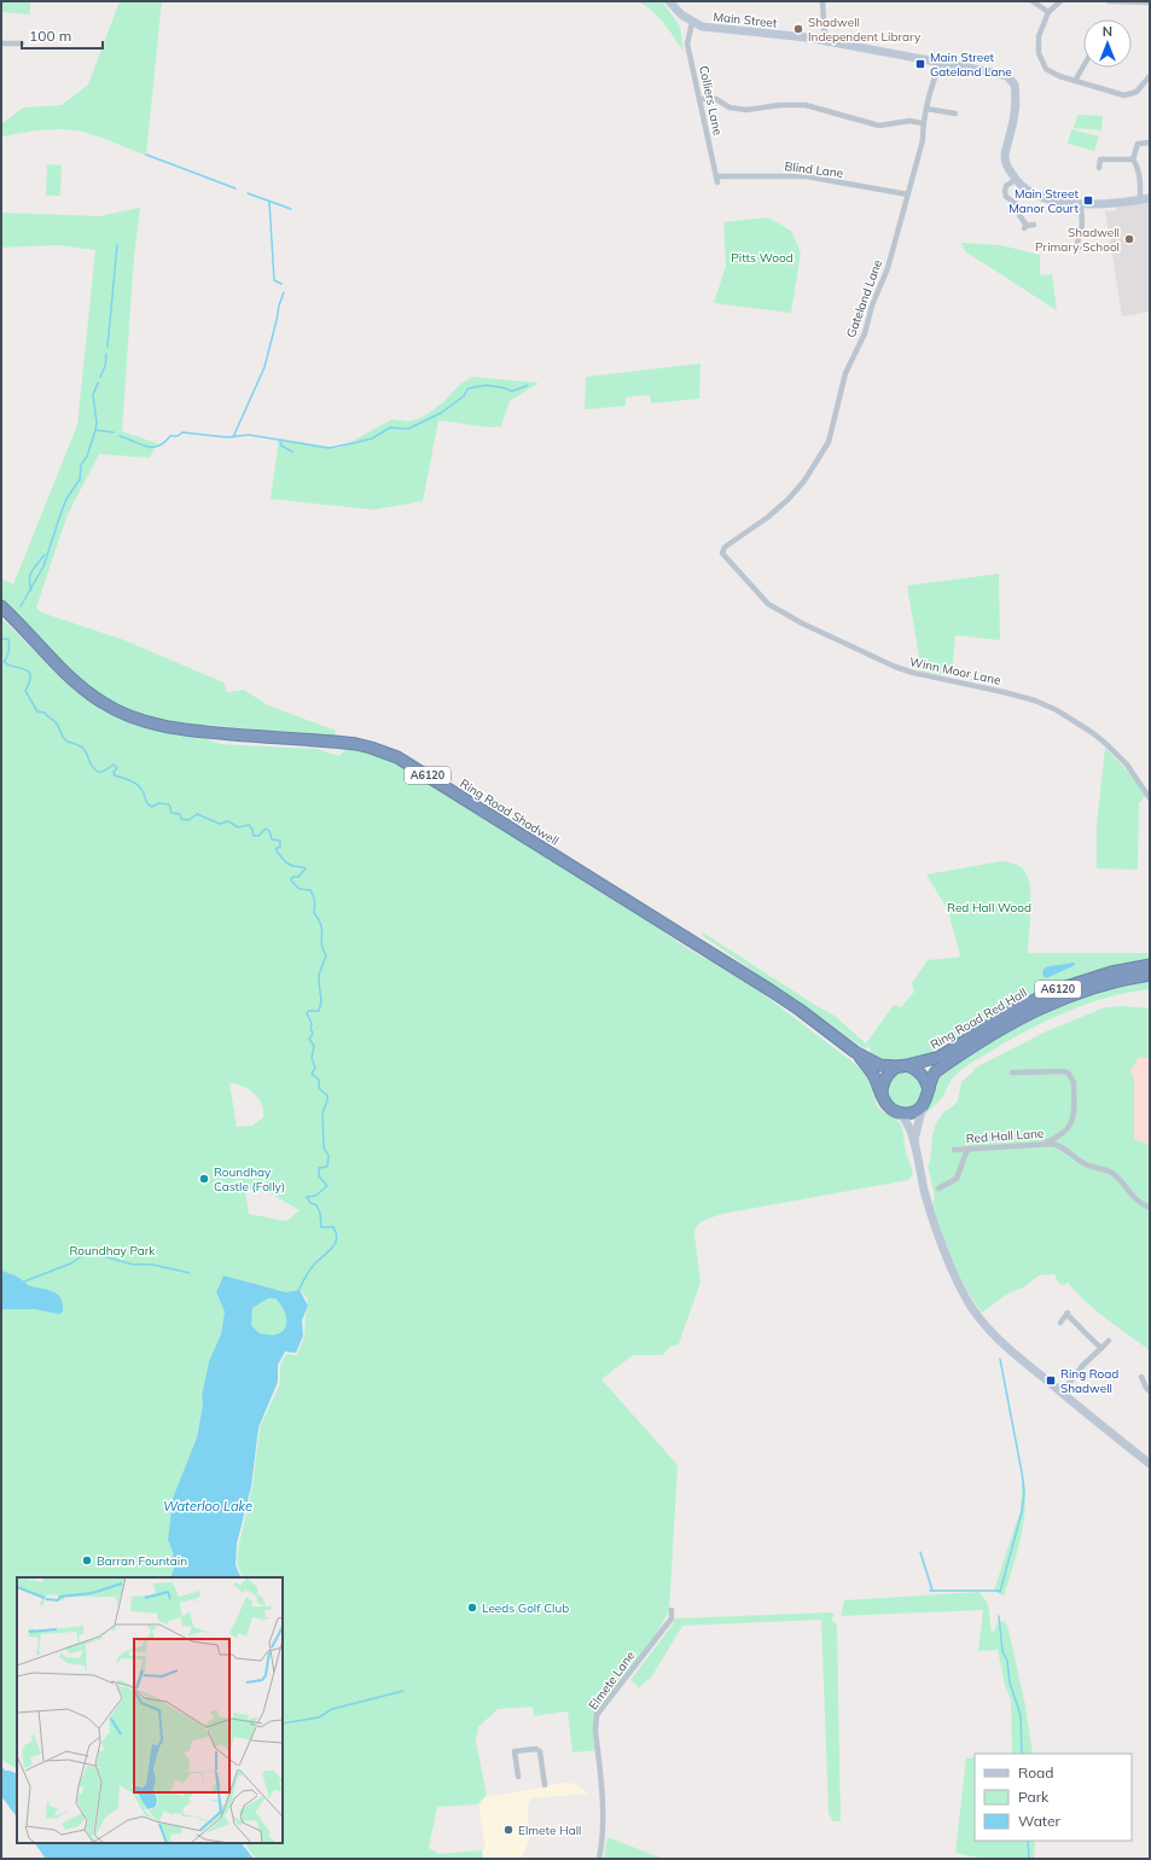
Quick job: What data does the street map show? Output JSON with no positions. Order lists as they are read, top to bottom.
{
  "streets": {
    "highway": ["A6120", "Ring Road Shadwell", "Ring Road Red Hall"],
    "street": [
      "Main Street",
      "Colliers Lane",
      "Blind Lane",
      "Gateland Lane",
      "Winn Moor Lane",
      "Red Hall Lane",
      "Elmete Lane"
    ]
  },
  "crossings": [
    ["Main Street", "Colliers Lane"],
    ["Main Street", "Gateland Lane"],
    ["Colliers Lane", "Blind Lane"],
    ["Blind Lane", "Gateland Lane"],
    ["Gateland Lane", "Winn Moor Lane"],
    ["Ring Road Shadwell", "Ring Road Red Hall"]
  ],
  "water": ["Waterloo Lake"],
  "parks": ["Pitts Wood", "Red Hall Wood", "Roundhay Park"],
  "places": {
    "other": [
      "Shadwell Independent Library",
      "Shadwell Primary School",
      "Roundhay Castle (Folly)",
      "Barran Fountain",
      "Leeds Golf Club",
      "Elmete Hall"
    ],
    "transit": ["Main Street Gateland Lane", "Main Street Manor Court", "Ring Road Shadwell"]
  },
  "legend": ["Road", "Park", "Water"],
  "scale_bar": "100 m",
  "north": "top"
}
